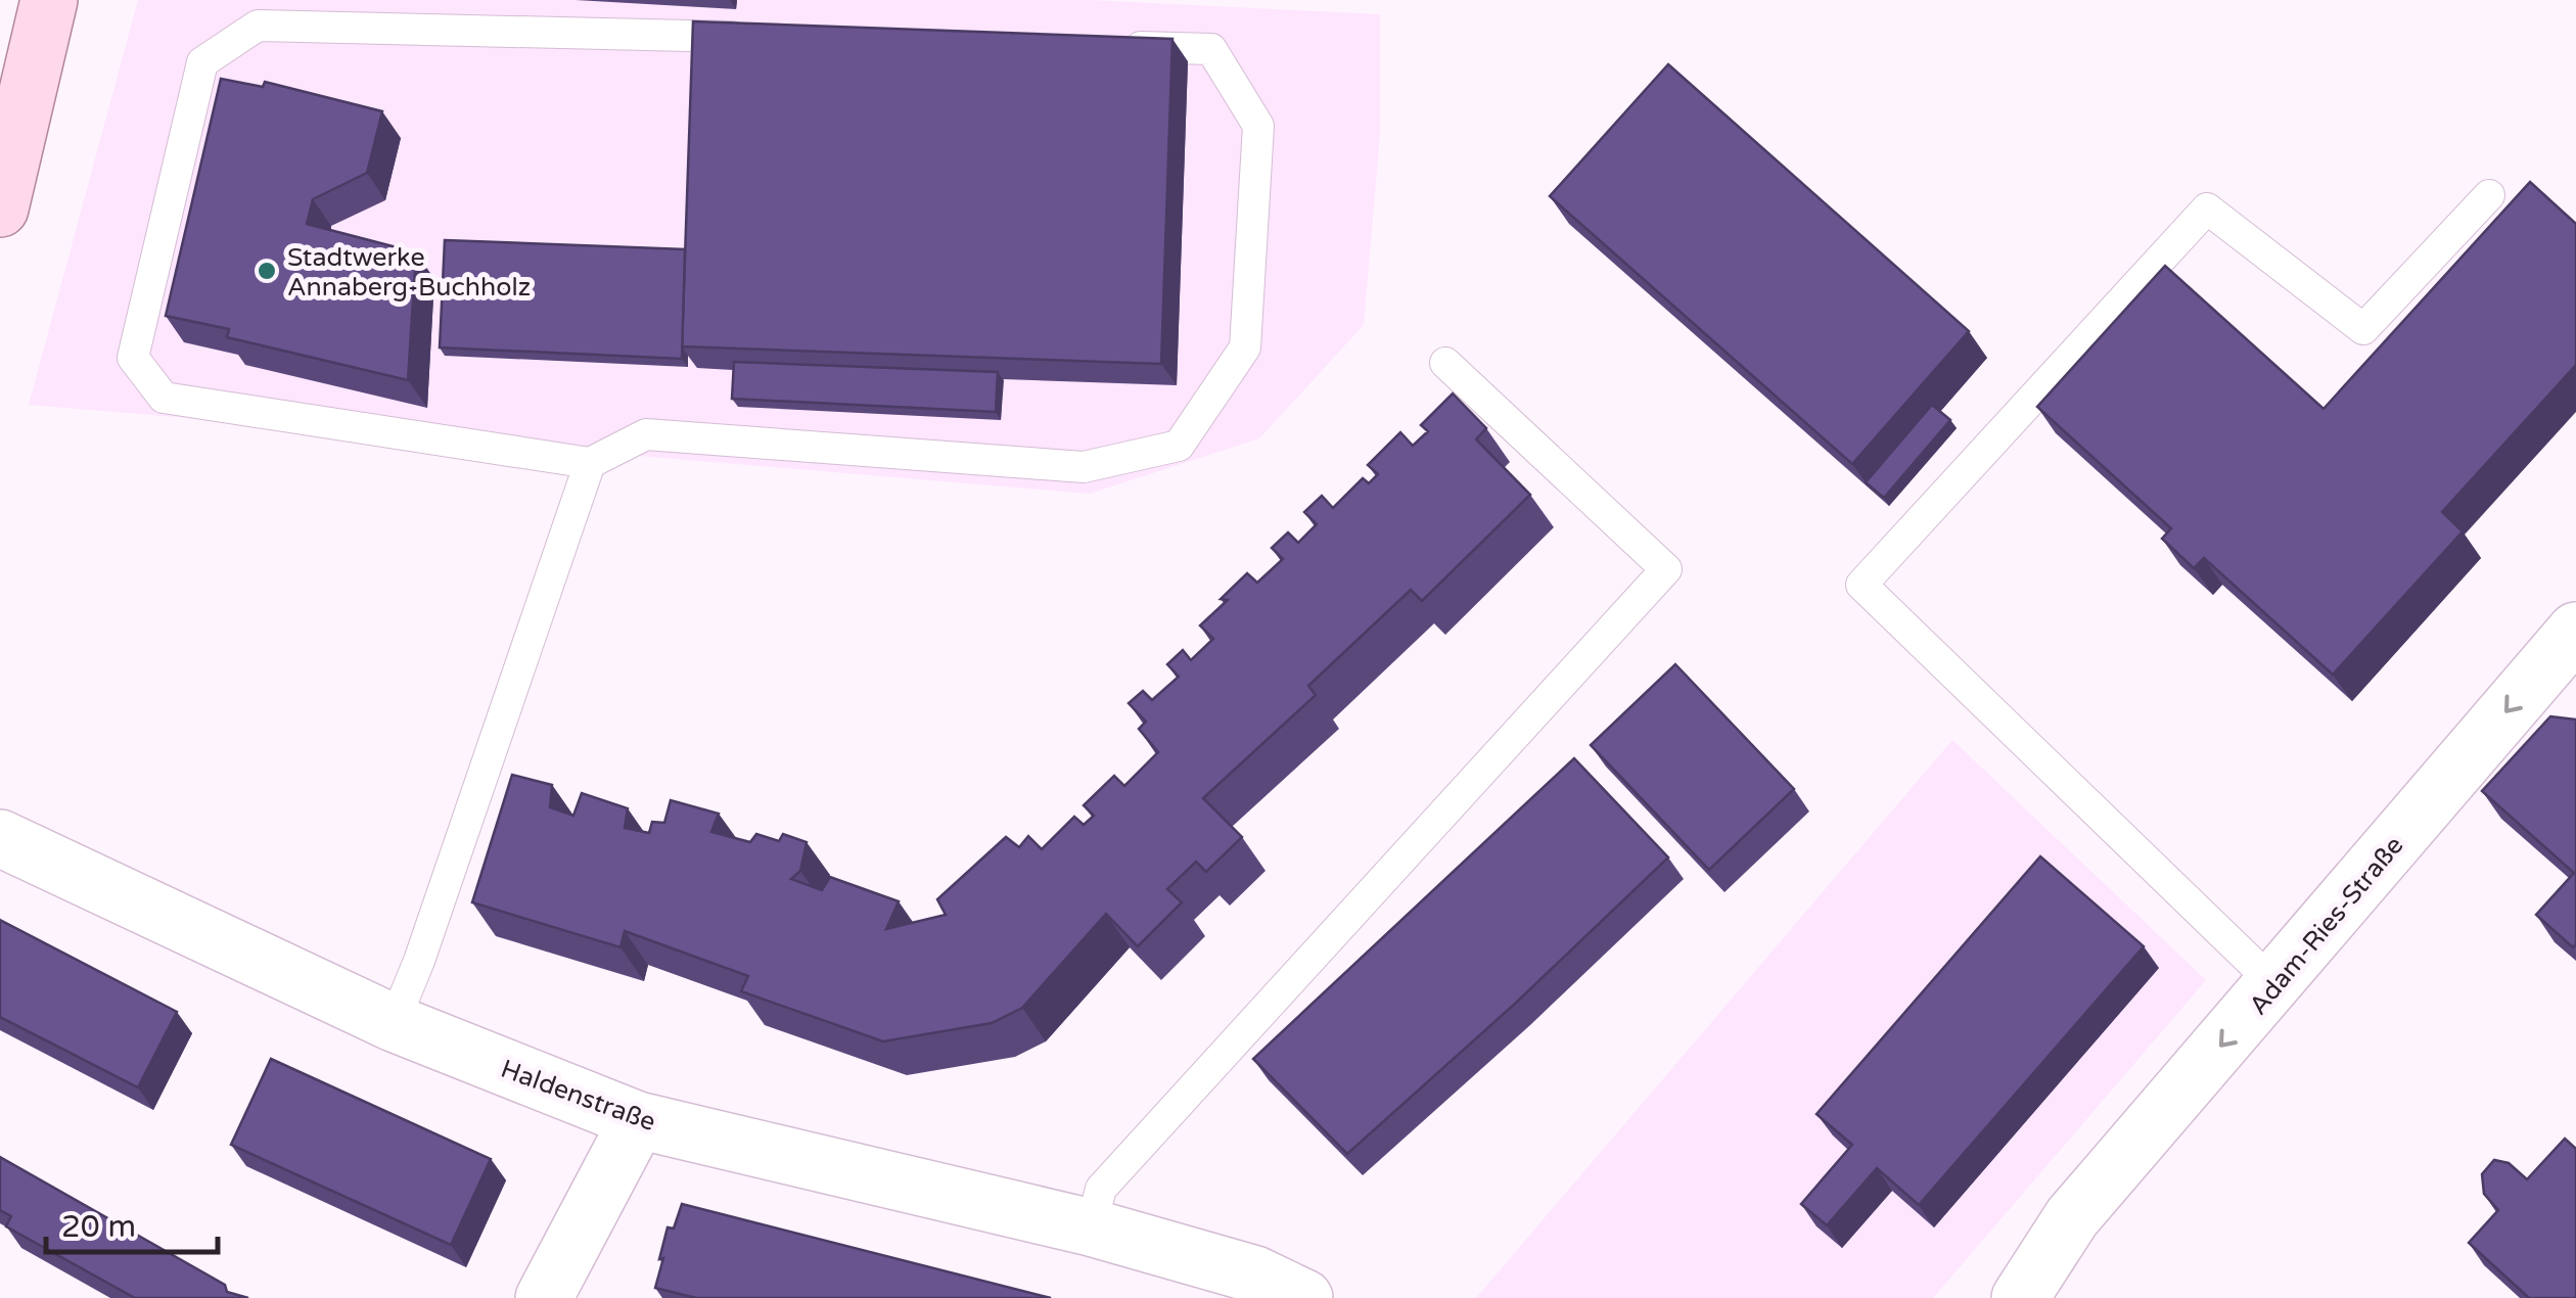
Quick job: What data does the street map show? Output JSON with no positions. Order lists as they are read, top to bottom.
{
  "streets": {
    "street": ["Adam-Ries-Straße", "Haldenstraße"]
  },
  "one_way": ["Adam-Ries-Straße"],
  "places": ["Stadtwerke Annaberg-Buchholz"],
  "scale_bar": "20 m"
}
